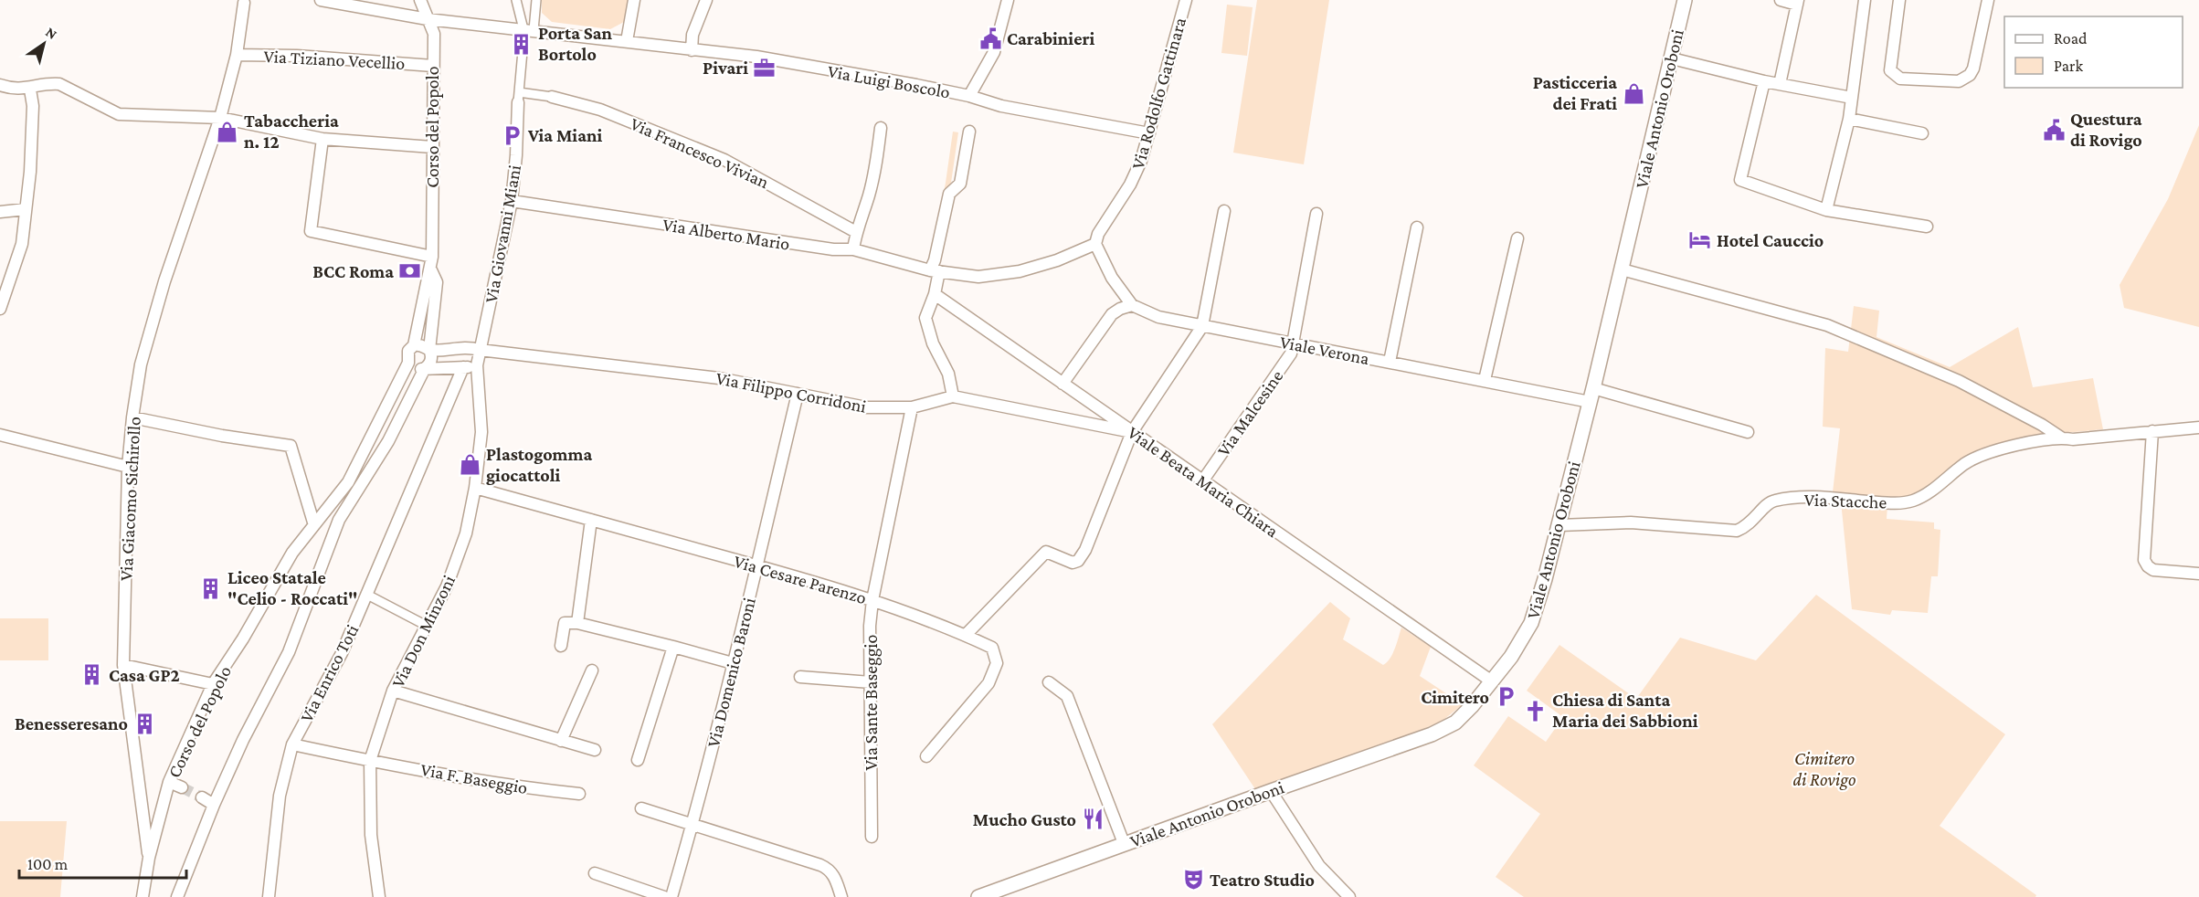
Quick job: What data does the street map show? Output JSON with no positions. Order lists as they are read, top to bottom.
{
  "streets": {
    "street": [
      "Via Tiziano Vecellio",
      "Via Luigi Boscolo",
      "Via Rodolfo Gattinara",
      "Viale Antonio Oroboni",
      "Corso del Popolo",
      "Via Francesco Vivian",
      "Via Giovanni Miani",
      "Via Alberto Mario",
      "Viale Verona",
      "Via Filippo Corridoni",
      "Via Malcesine",
      "Viale Beata Maria Chiara",
      "Via Giacomo Sichirollo",
      "Via Stacche",
      "Via Cesare Parenzo",
      "Via Don Minzoni",
      "Via Domenico Baroni",
      "Via Enrico Toti",
      "Via Sante Baseggio",
      "Via F. Baseggio"
    ]
  },
  "crossings": [
    ["Via Tiziano Vecellio", "Corso del Popolo"],
    ["Via Tiziano Vecellio", "Via Giacomo Sichirollo"],
    ["Via Luigi Boscolo", "Via Rodolfo Gattinara"],
    ["Via Luigi Boscolo", "Corso del Popolo"],
    ["Via Rodolfo Gattinara", "Viale Verona"],
    ["Viale Antonio Oroboni", "Viale Verona"],
    ["Viale Antonio Oroboni", "Viale Beata Maria Chiara"],
    ["Viale Antonio Oroboni", "Via Stacche"],
    ["Corso del Popolo", "Via Filippo Corridoni"],
    ["Corso del Popolo", "Via Giacomo Sichirollo"],
    ["Via Francesco Vivian", "Via Giovanni Miani"],
    ["Via Giovanni Miani", "Via Alberto Mario"],
    ["Via Giovanni Miani", "Via Filippo Corridoni"],
    ["Via Giovanni Miani", "Via Don Minzoni"],
    ["Viale Verona", "Via Malcesine"],
    ["Via Filippo Corridoni", "Viale Beata Maria Chiara"],
    ["Via Filippo Corridoni", "Via Domenico Baroni"],
    ["Via Filippo Corridoni", "Via Sante Baseggio"],
    ["Via Malcesine", "Viale Beata Maria Chiara"],
    ["Via Cesare Parenzo", "Via Don Minzoni"],
    ["Via Cesare Parenzo", "Via Domenico Baroni"],
    ["Via Cesare Parenzo", "Via Sante Baseggio"],
    ["Via Don Minzoni", "Via F. Baseggio"],
    ["Via Enrico Toti", "Via F. Baseggio"]
  ],
  "parks": ["Cimitero di Rovigo"],
  "places": {
    "public building": ["Carabinieri", "Questura di Rovigo"],
    "building": [
      "Porta San Bortolo",
      "Liceo Statale \"Celio - Roccati\"",
      "Casa GP2",
      "Benesseresano"
    ],
    "office": ["Pivari"],
    "shop": ["Pasticceria dei Frati", "Tabaccheria n. 12", "Plastogomma giocattoli"],
    "parking": ["Via Miani", "Cimitero"],
    "hotel": ["Hotel Cauccio"],
    "bank": ["BCC Roma"],
    "church": ["Chiesa di Santa Maria dei Sabbioni"],
    "restaurant": ["Mucho Gusto"],
    "theatre": ["Teatro Studio"]
  },
  "legend": ["Road", "Park"],
  "scale_bar": "100 m",
  "north": "top right"
}
